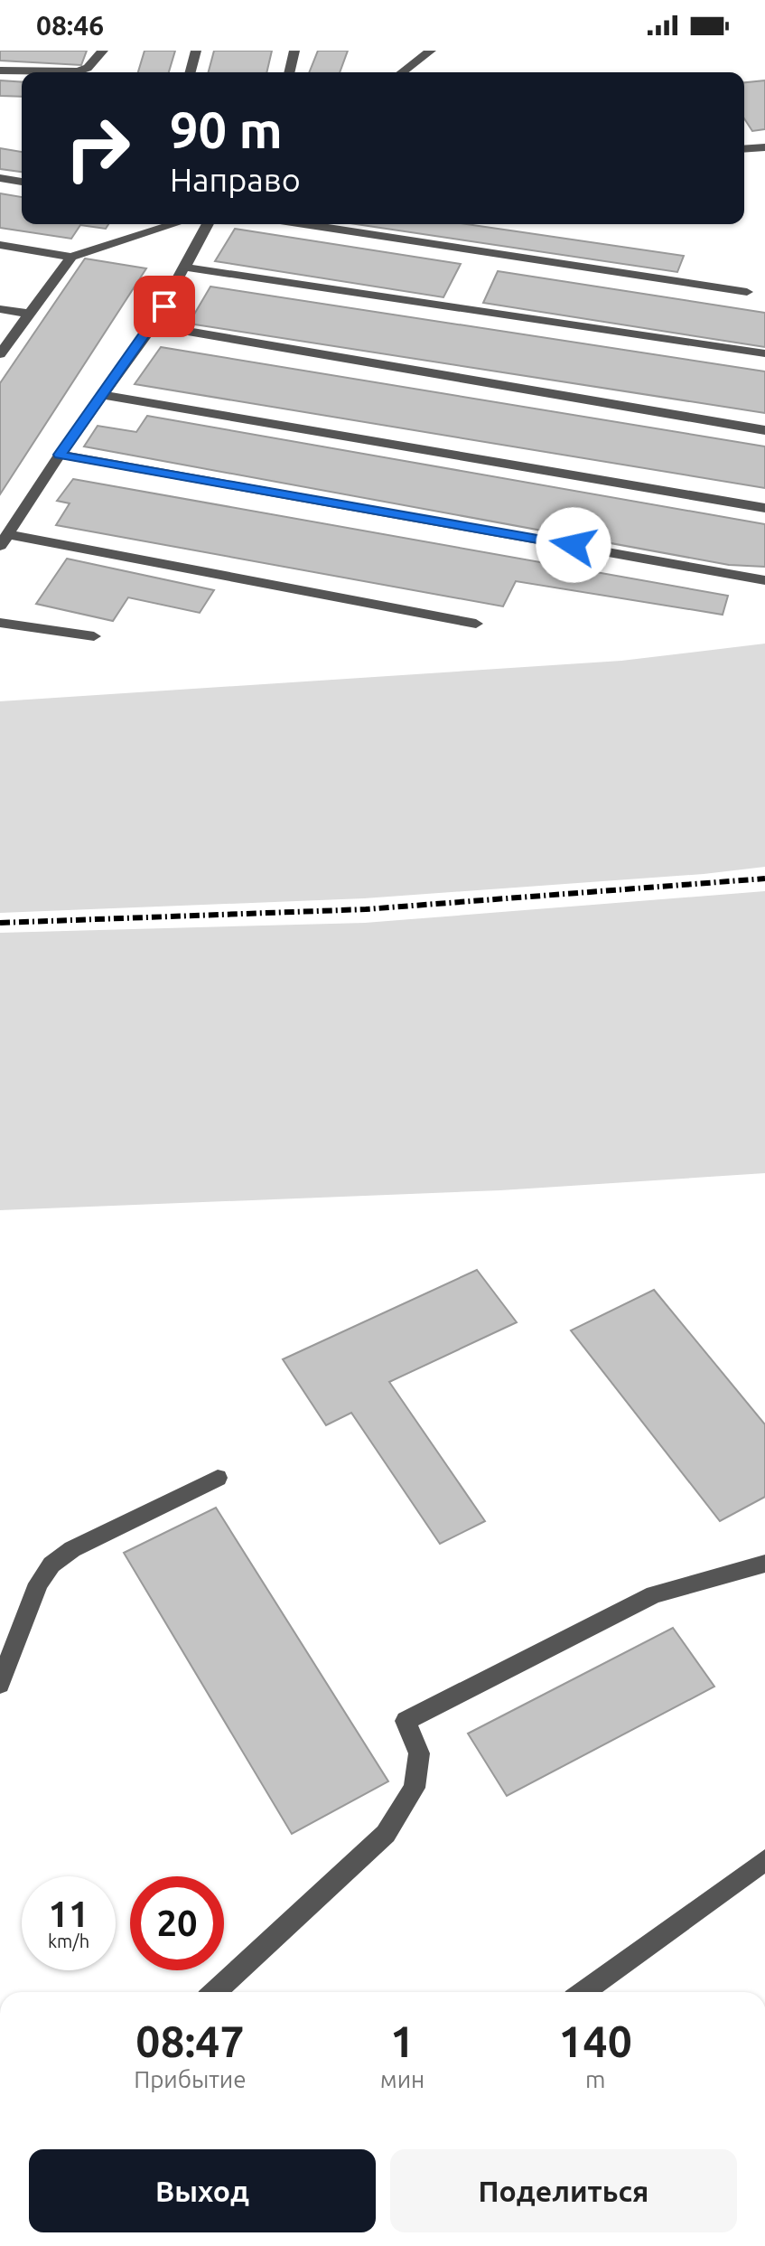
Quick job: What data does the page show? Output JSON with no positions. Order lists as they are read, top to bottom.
{
  "page": {
    "status": "08:46",
    "turn": ["90 m", "Направо"],
    "speed": "11 km/h",
    "limit": "20",
    "eta": [
      "08:47",
      "Прибытие",
      "1",
      "мин",
      "140",
      "m"
    ],
    "buttons": ["Выход", "Поделиться"]
  }
}
